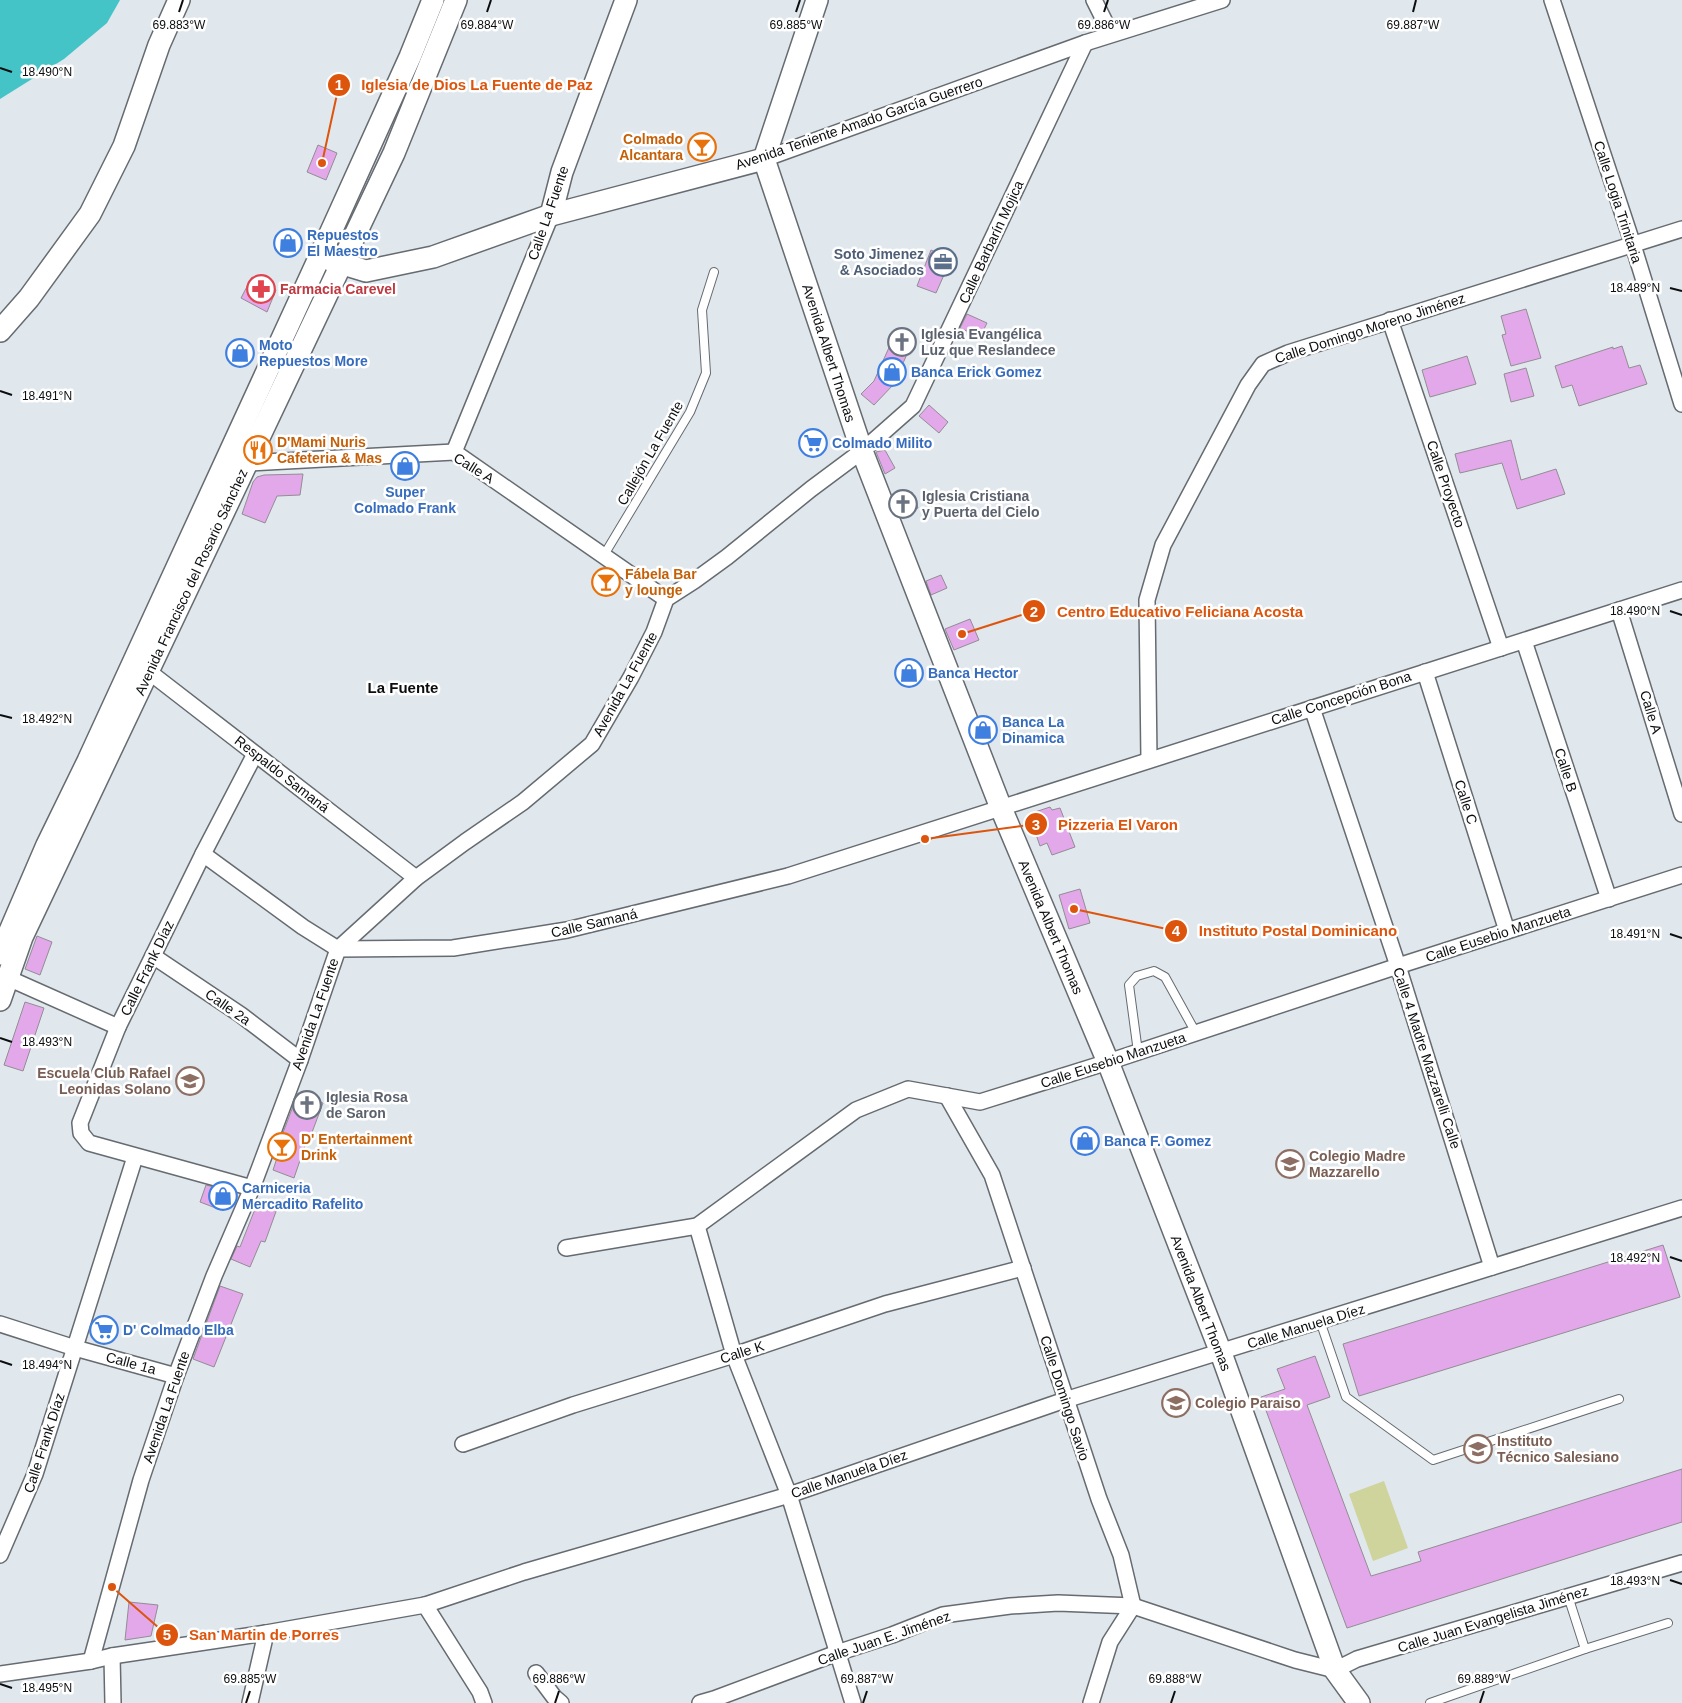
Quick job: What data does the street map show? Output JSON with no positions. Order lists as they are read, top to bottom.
{
  "streets": {
    "main road": [
      "Avenida Teniente Amado García Guerrero",
      "Calle La Fuente",
      "Avenida Albert Thomas",
      "Avenida Francisco del Rosario Sánchez"
    ],
    "street": [
      "Calle Logia Trinitaria",
      "Calle Barbarín Mojica",
      "Calle Domingo Moreno Jiménez",
      "Calle A",
      "Calle Proyecto",
      "Avenida La Fuente",
      "Calle Concepción Bona",
      "Calle B",
      "Respaldo Samaná",
      "Calle C",
      "Calle Samaná",
      "Calle Eusebio Manzueta",
      "Calle Frank Díaz",
      "Calle 2a",
      "Calle 4 Madre Mazzarelli Calle",
      "Calle Manuela Díez",
      "Calle K",
      "Calle 1a",
      "Calle Domingo Savio",
      "Calle Juan Evangelista Jiménez",
      "Calle Juan E. Jiménez"
    ],
    "lane": ["Callejón La Fuente"]
  },
  "crossings": [
    ["Avenida Teniente Amado García Guerrero", "Calle La Fuente"],
    ["Avenida Teniente Amado García Guerrero", "Calle Barbarín Mojica"],
    ["Avenida Teniente Amado García Guerrero", "Avenida Albert Thomas"],
    ["Avenida Teniente Amado García Guerrero", "Avenida Francisco del Rosario Sánchez"],
    ["Calle Logia Trinitaria", "Calle Domingo Moreno Jiménez"],
    ["Calle La Fuente", "Calle A"],
    ["Calle Barbarín Mojica", "Avenida Albert Thomas"],
    ["Calle Domingo Moreno Jiménez", "Calle Proyecto"],
    ["Calle Domingo Moreno Jiménez", "Calle Concepción Bona"],
    ["Avenida Albert Thomas", "Calle Concepción Bona"],
    ["Avenida Albert Thomas", "Calle Samaná"],
    ["Avenida Albert Thomas", "Calle Eusebio Manzueta"],
    ["Avenida Albert Thomas", "Calle Manuela Díez"],
    ["Avenida Albert Thomas", "Calle Juan Evangelista Jiménez"],
    ["Avenida Albert Thomas", "Calle Juan E. Jiménez"],
    ["Callejón La Fuente", "Calle A"],
    ["Calle A", "Avenida Francisco del Rosario Sánchez"],
    ["Calle A", "Avenida La Fuente"],
    ["Calle A", "Calle Concepción Bona"],
    ["Calle Proyecto", "Calle Concepción Bona"],
    ["Avenida Francisco del Rosario Sánchez", "Respaldo Samaná"],
    ["Avenida La Fuente", "Respaldo Samaná"],
    ["Avenida La Fuente", "Calle Samaná"],
    ["Avenida La Fuente", "Calle Frank Díaz"],
    ["Avenida La Fuente", "Calle 2a"],
    ["Avenida La Fuente", "Calle Manuela Díez"],
    ["Avenida La Fuente", "Calle 1a"],
    ["Calle Concepción Bona", "Calle B"],
    ["Calle Concepción Bona", "Calle C"],
    ["Calle Concepción Bona", "Calle Samaná"],
    ["Calle Concepción Bona", "Calle 4 Madre Mazzarelli Calle"],
    ["Calle B", "Calle Eusebio Manzueta"],
    ["Respaldo Samaná", "Calle Frank Díaz"],
    ["Calle C", "Calle Eusebio Manzueta"],
    ["Calle Eusebio Manzueta", "Calle 4 Madre Mazzarelli Calle"],
    ["Calle Eusebio Manzueta", "Calle Domingo Savio"],
    ["Calle Frank Díaz", "Calle 2a"],
    ["Calle Frank Díaz", "Calle 1a"],
    ["Calle 4 Madre Mazzarelli Calle", "Calle Manuela Díez"],
    ["Calle Manuela Díez", "Calle Domingo Savio"],
    ["Calle K", "Calle Domingo Savio"],
    ["Calle Domingo Savio", "Calle Juan E. Jiménez"],
    ["Calle Juan Evangelista Jiménez", "Calle Juan E. Jiménez"]
  ],
  "districts": ["La Fuente"],
  "places": {
    "bar": ["Colmado Alcantara", "Fábela Bar y lounge", "D' Entertainment Drink"],
    "other": [
      "Iglesia de Dios La Fuente de Paz",
      "Centro Educativo Feliciana Acosta",
      "Pizzeria El Varon",
      "Instituto Postal Dominicano",
      "San Martin de Porres"
    ],
    "shop": [
      "Repuestos El Maestro",
      "Moto Repuestos More",
      "Banca Erick Gomez",
      "Super Colmado Frank",
      "Banca Hector",
      "Banca La Dinamica",
      "Banca F. Gomez",
      "Carniceria Mercadito Rafelito"
    ],
    "office": ["Soto Jimenez & Asociados"],
    "pharmacy": ["Farmacia Carevel"],
    "church": ["Iglesia Evangélica Luz que Reslandece", "Iglesia Cristiana y Puerta del Cielo", "Iglesia Rosa de Saron"],
    "supermarket": ["Colmado Milito", "D' Colmado Elba"],
    "restaurant": ["D'Mami Nuris Cafeteria & Mas"],
    "school or university": [
      "Escuela Club Rafael Leonidas Solano",
      "Colegio Madre Mazzarello",
      "Colegio Paraiso",
      "Instituto Técnico Salesiano"
    ]
  },
  "coordinates": [
    "69.883°W",
    "69.884°W",
    "69.885°W",
    "69.886°W",
    "69.887°W",
    "18.490°N",
    "18.489°N",
    "18.491°N",
    "18.492°N",
    "18.493°N",
    "18.494°N",
    "69.888°W",
    "69.889°W",
    "18.495°N"
  ]
}
